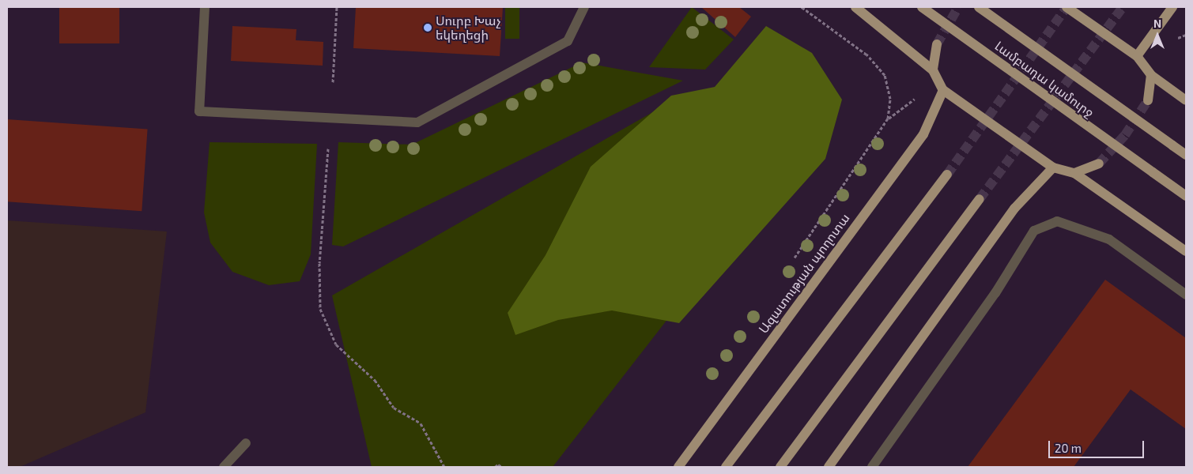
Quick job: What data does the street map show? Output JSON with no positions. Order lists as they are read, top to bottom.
{
  "streets": {
    "main road": ["Լամբադա կամուրջ", "Ազատության պողոտա"]
  },
  "places": ["Սուրբ Խաչ եկեղեցի"],
  "scale_bar": "20 m",
  "north": "top"
}
